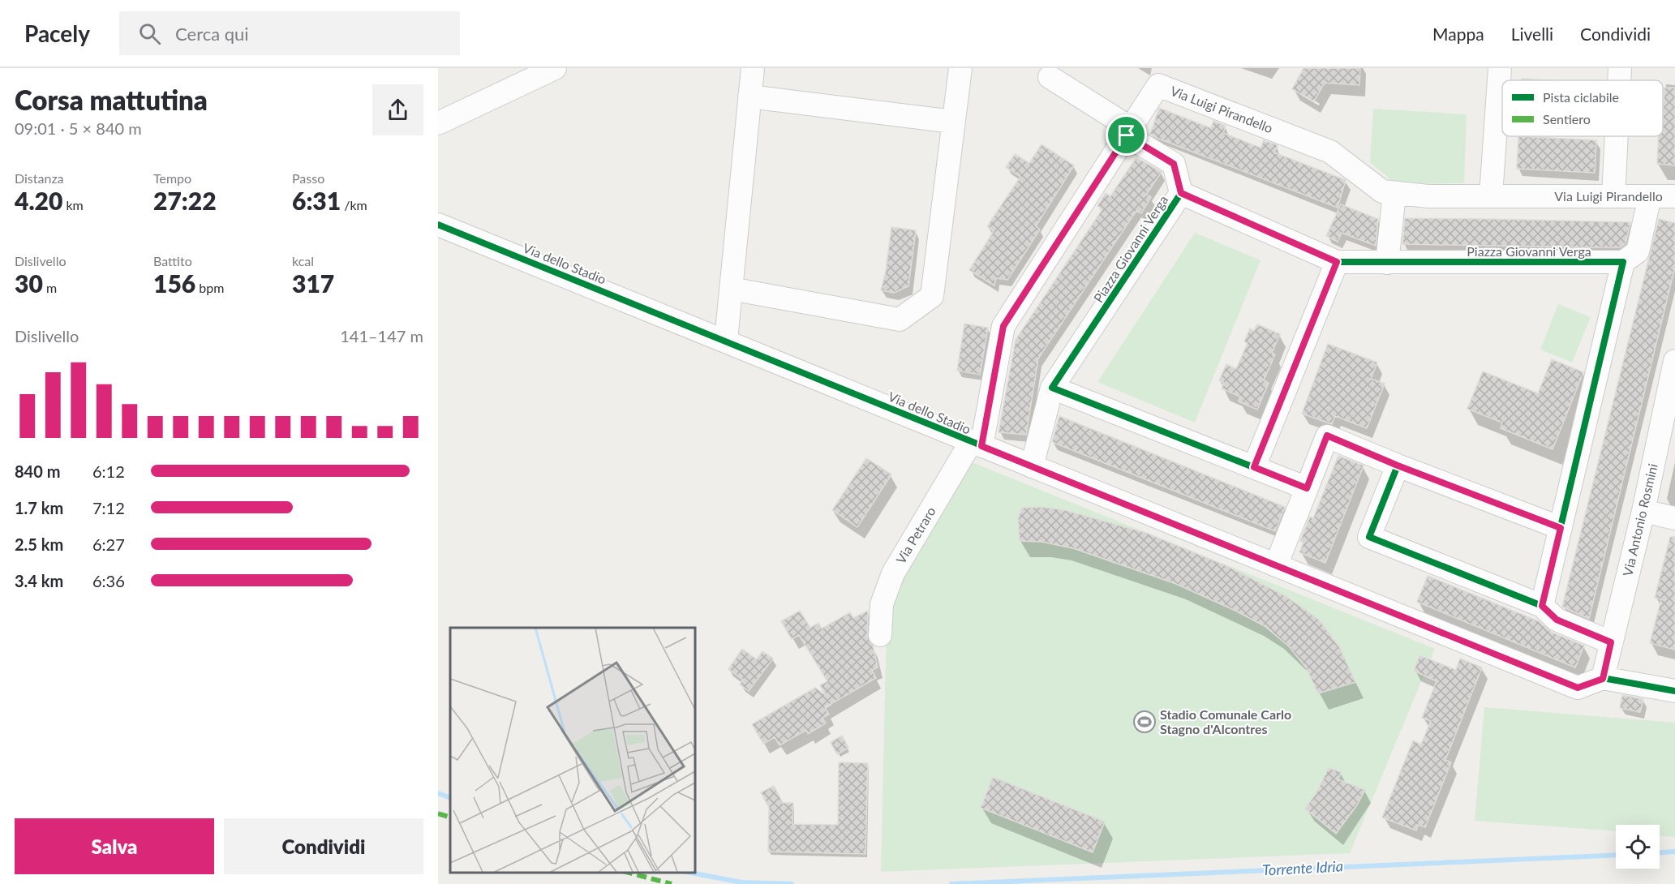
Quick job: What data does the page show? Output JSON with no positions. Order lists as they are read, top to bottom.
{
  "streets": {
    "street": [
      "Via Luigi Pirandello",
      "Piazza Giovanni Verga",
      "Via dello Stadio",
      "Via Antonio Rosmini",
      "Via Petraro"
    ]
  },
  "crossings": [
    ["Via Luigi Pirandello", "Via dello Stadio"],
    ["Via Luigi Pirandello", "Via Petraro"],
    ["Piazza Giovanni Verga", "Via dello Stadio"],
    ["Via dello Stadio", "Via Antonio Rosmini"],
    ["Via dello Stadio", "Via Petraro"]
  ],
  "water": ["Torrente Idria"],
  "places": {
    "sports": ["Stadio Comunale Carlo Stagno d'Alcontres"]
  },
  "legend": ["Pista ciclabile", "Sentiero"],
  "page": {
    "header": "Pacely",
    "search": "Cerca qui",
    "nav": ["Mappa", "Livelli", "Condividi"],
    "heading": ["Corsa mattutina", "09:01 · 5 × 840 m"],
    "stats": [
      ["Distanza", "4.20 km"],
      ["Tempo", "27:22"],
      ["Passo", "6:31 /km"],
      ["Dislivello", "30 m"],
      ["Battito", "156 bpm"],
      ["kcal", "317"]
    ],
    "chart": ["Dislivello", "141–147 m"],
    "list": [
      {
        "name": "840 m",
        "note": "6:12"
      },
      {
        "name": "1.7 km",
        "note": "7:12"
      },
      {
        "name": "2.5 km",
        "note": "6:27"
      },
      {
        "name": "3.4 km",
        "note": "6:36"
      }
    ],
    "buttons": ["Salva", "Condividi"]
  }
}
